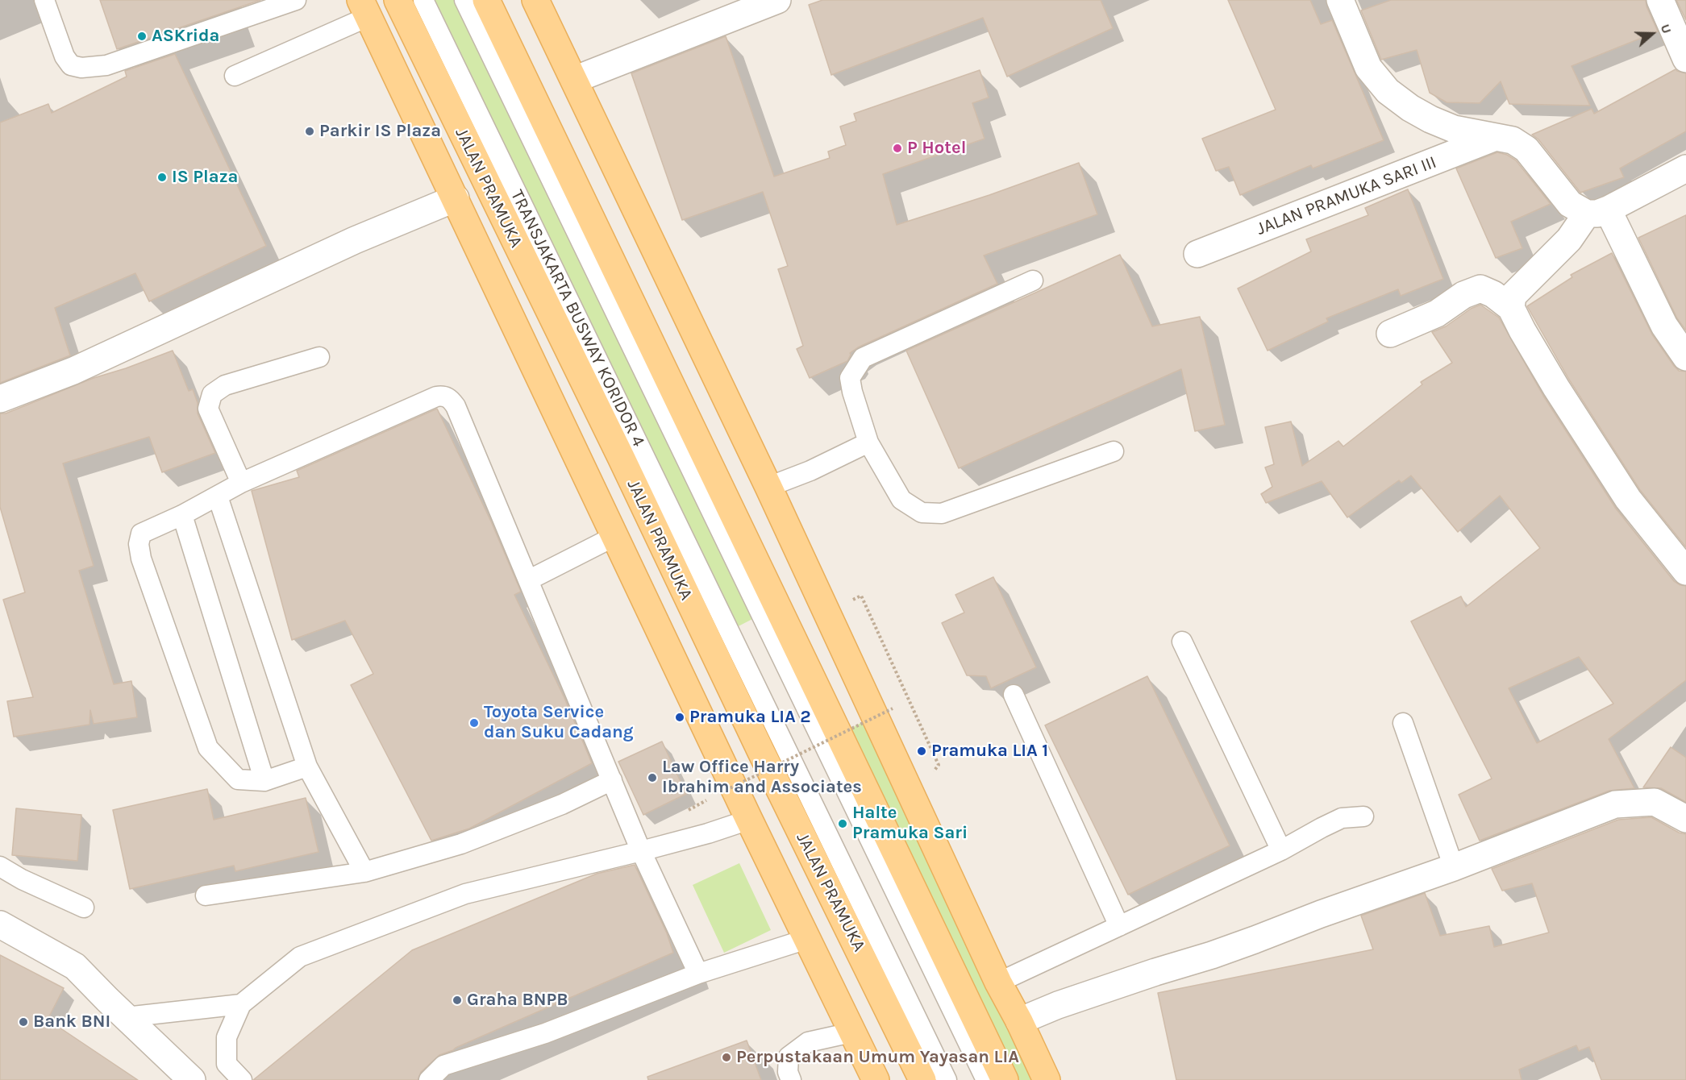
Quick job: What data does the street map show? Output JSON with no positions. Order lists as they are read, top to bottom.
{
  "streets": {
    "main road": ["JALAN PRAMUKA"],
    "street": ["JALAN PRAMUKA SARI III"],
    "lane": ["TRANSJAKARTA BUSWAY KORIDOR 4"]
  },
  "places": [
    "ASKrida",
    "Parkir IS Plaza",
    "P Hotel",
    "IS Plaza",
    "Pramuka LIA 2",
    "Toyota Service dan Suku Cadang",
    "Pramuka LIA 1",
    "Law Office Harry Ibrahim and Associates",
    "Halte Pramuka Sari",
    "Graha BNPB",
    "Bank BNI",
    "Perpustakaan Umum Yayasan LIA"
  ],
  "north": "right"
}
